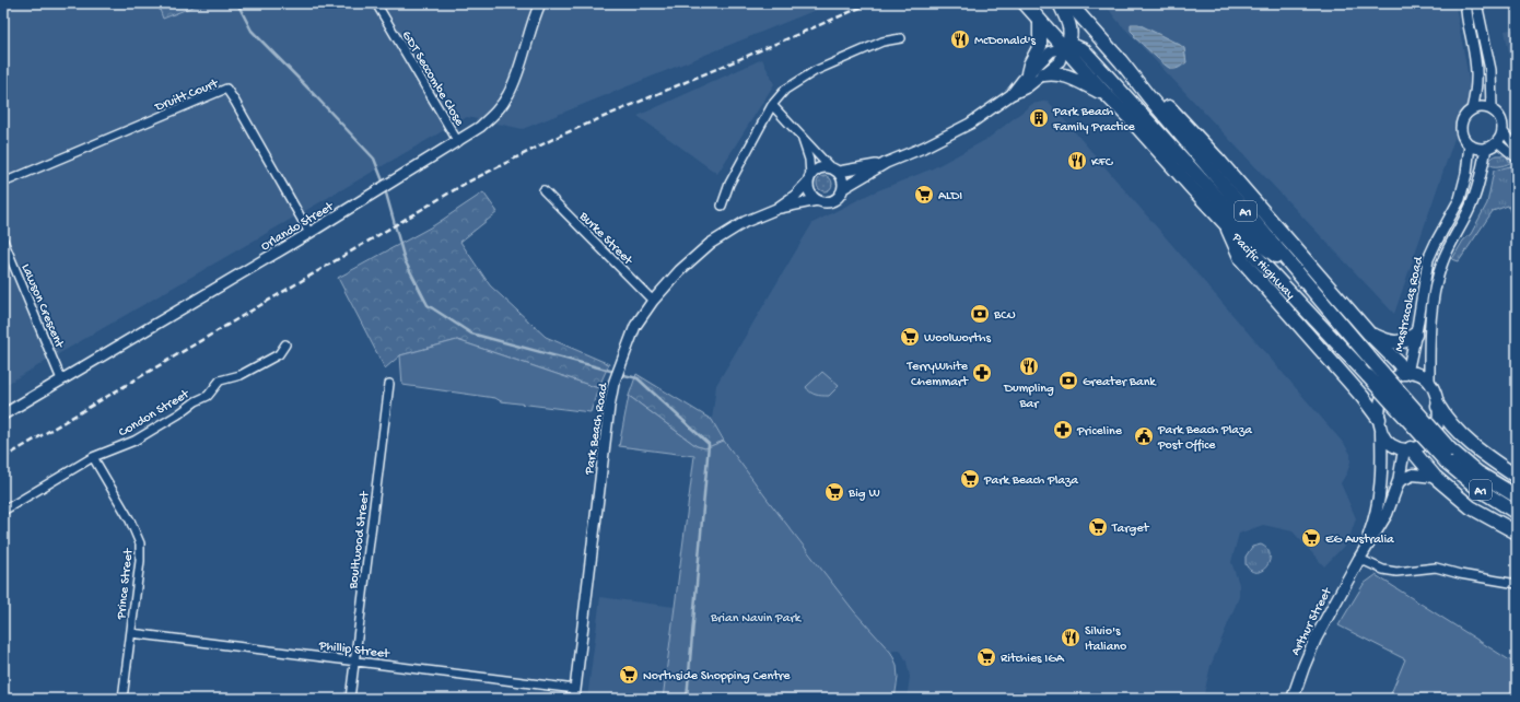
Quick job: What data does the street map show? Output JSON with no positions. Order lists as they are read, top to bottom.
{
  "streets": {
    "highway": ["A1", "Pacific Highway"],
    "main road": ["Arthur Street"],
    "street": [
      "GDT Seccombe Close",
      "Druitt Court",
      "Orlando Street",
      "Burke Street",
      "Mastracolas Road",
      "Lawson Crescent",
      "Condon Street",
      "Park Beach Road",
      "Boultwood Street",
      "Prince Street",
      "Phillip Street"
    ]
  },
  "crossings": [
    ["GDT Seccombe Close", "Orlando Street"],
    ["Druitt Court", "Orlando Street"],
    ["Orlando Street", "Lawson Crescent"],
    ["Burke Street", "Park Beach Road"],
    ["Mastracolas Road", "Arthur Street"],
    ["Condon Street", "Prince Street"],
    ["Park Beach Road", "Phillip Street"],
    ["Boultwood Street", "Phillip Street"],
    ["Prince Street", "Phillip Street"]
  ],
  "parks": ["Brian Navin Park"],
  "places": {
    "restaurant": [
      "McDonald's",
      "KFC",
      "Dumpling Bar",
      "Silvio's Italiano"
    ],
    "building": ["Park Beach Family Practice"],
    "supermarket": [
      "ALDI",
      "Woolworths",
      "Park Beach Plaza",
      "Big W",
      "Target",
      "EG Australia",
      "Ritchies IGA",
      "Northside Shopping Centre"
    ],
    "bank": ["BCU", "Greater Bank"],
    "pharmacy": ["TerryWhite Chemmart", "Priceline"],
    "public building": ["Park Beach Plaza Post Office"]
  }
}
